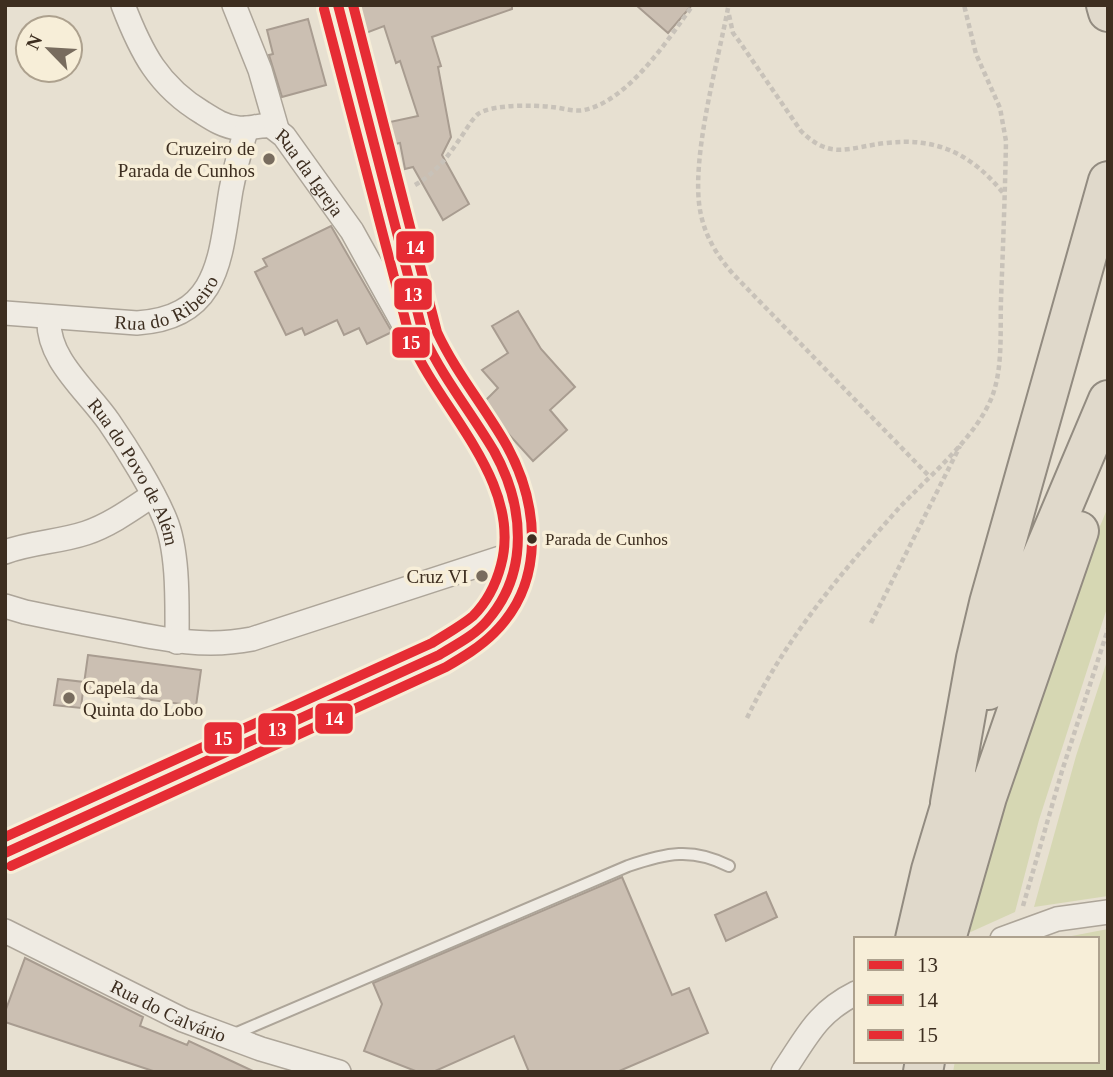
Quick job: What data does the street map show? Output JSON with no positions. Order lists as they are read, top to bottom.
{
  "streets": {
    "street": [
      "Rua da Igreja",
      "Rua do Ribeiro",
      "Rua do Povo de Além",
      "Rua do Calvário"
    ]
  },
  "crossings": [
    ["Rua da Igreja", "Rua do Ribeiro"],
    ["Rua do Ribeiro", "Rua do Povo de Além"]
  ],
  "places": [
    "Cruzeiro de Parada de Cunhos",
    "Parada de Cunhos",
    "Cruz VI",
    "Capela da Quinta do Lobo"
  ],
  "lines": ["transit line 13", "transit line 14", "transit line 15"],
  "legend": ["13", "14", "15"],
  "north": "top left"
}
